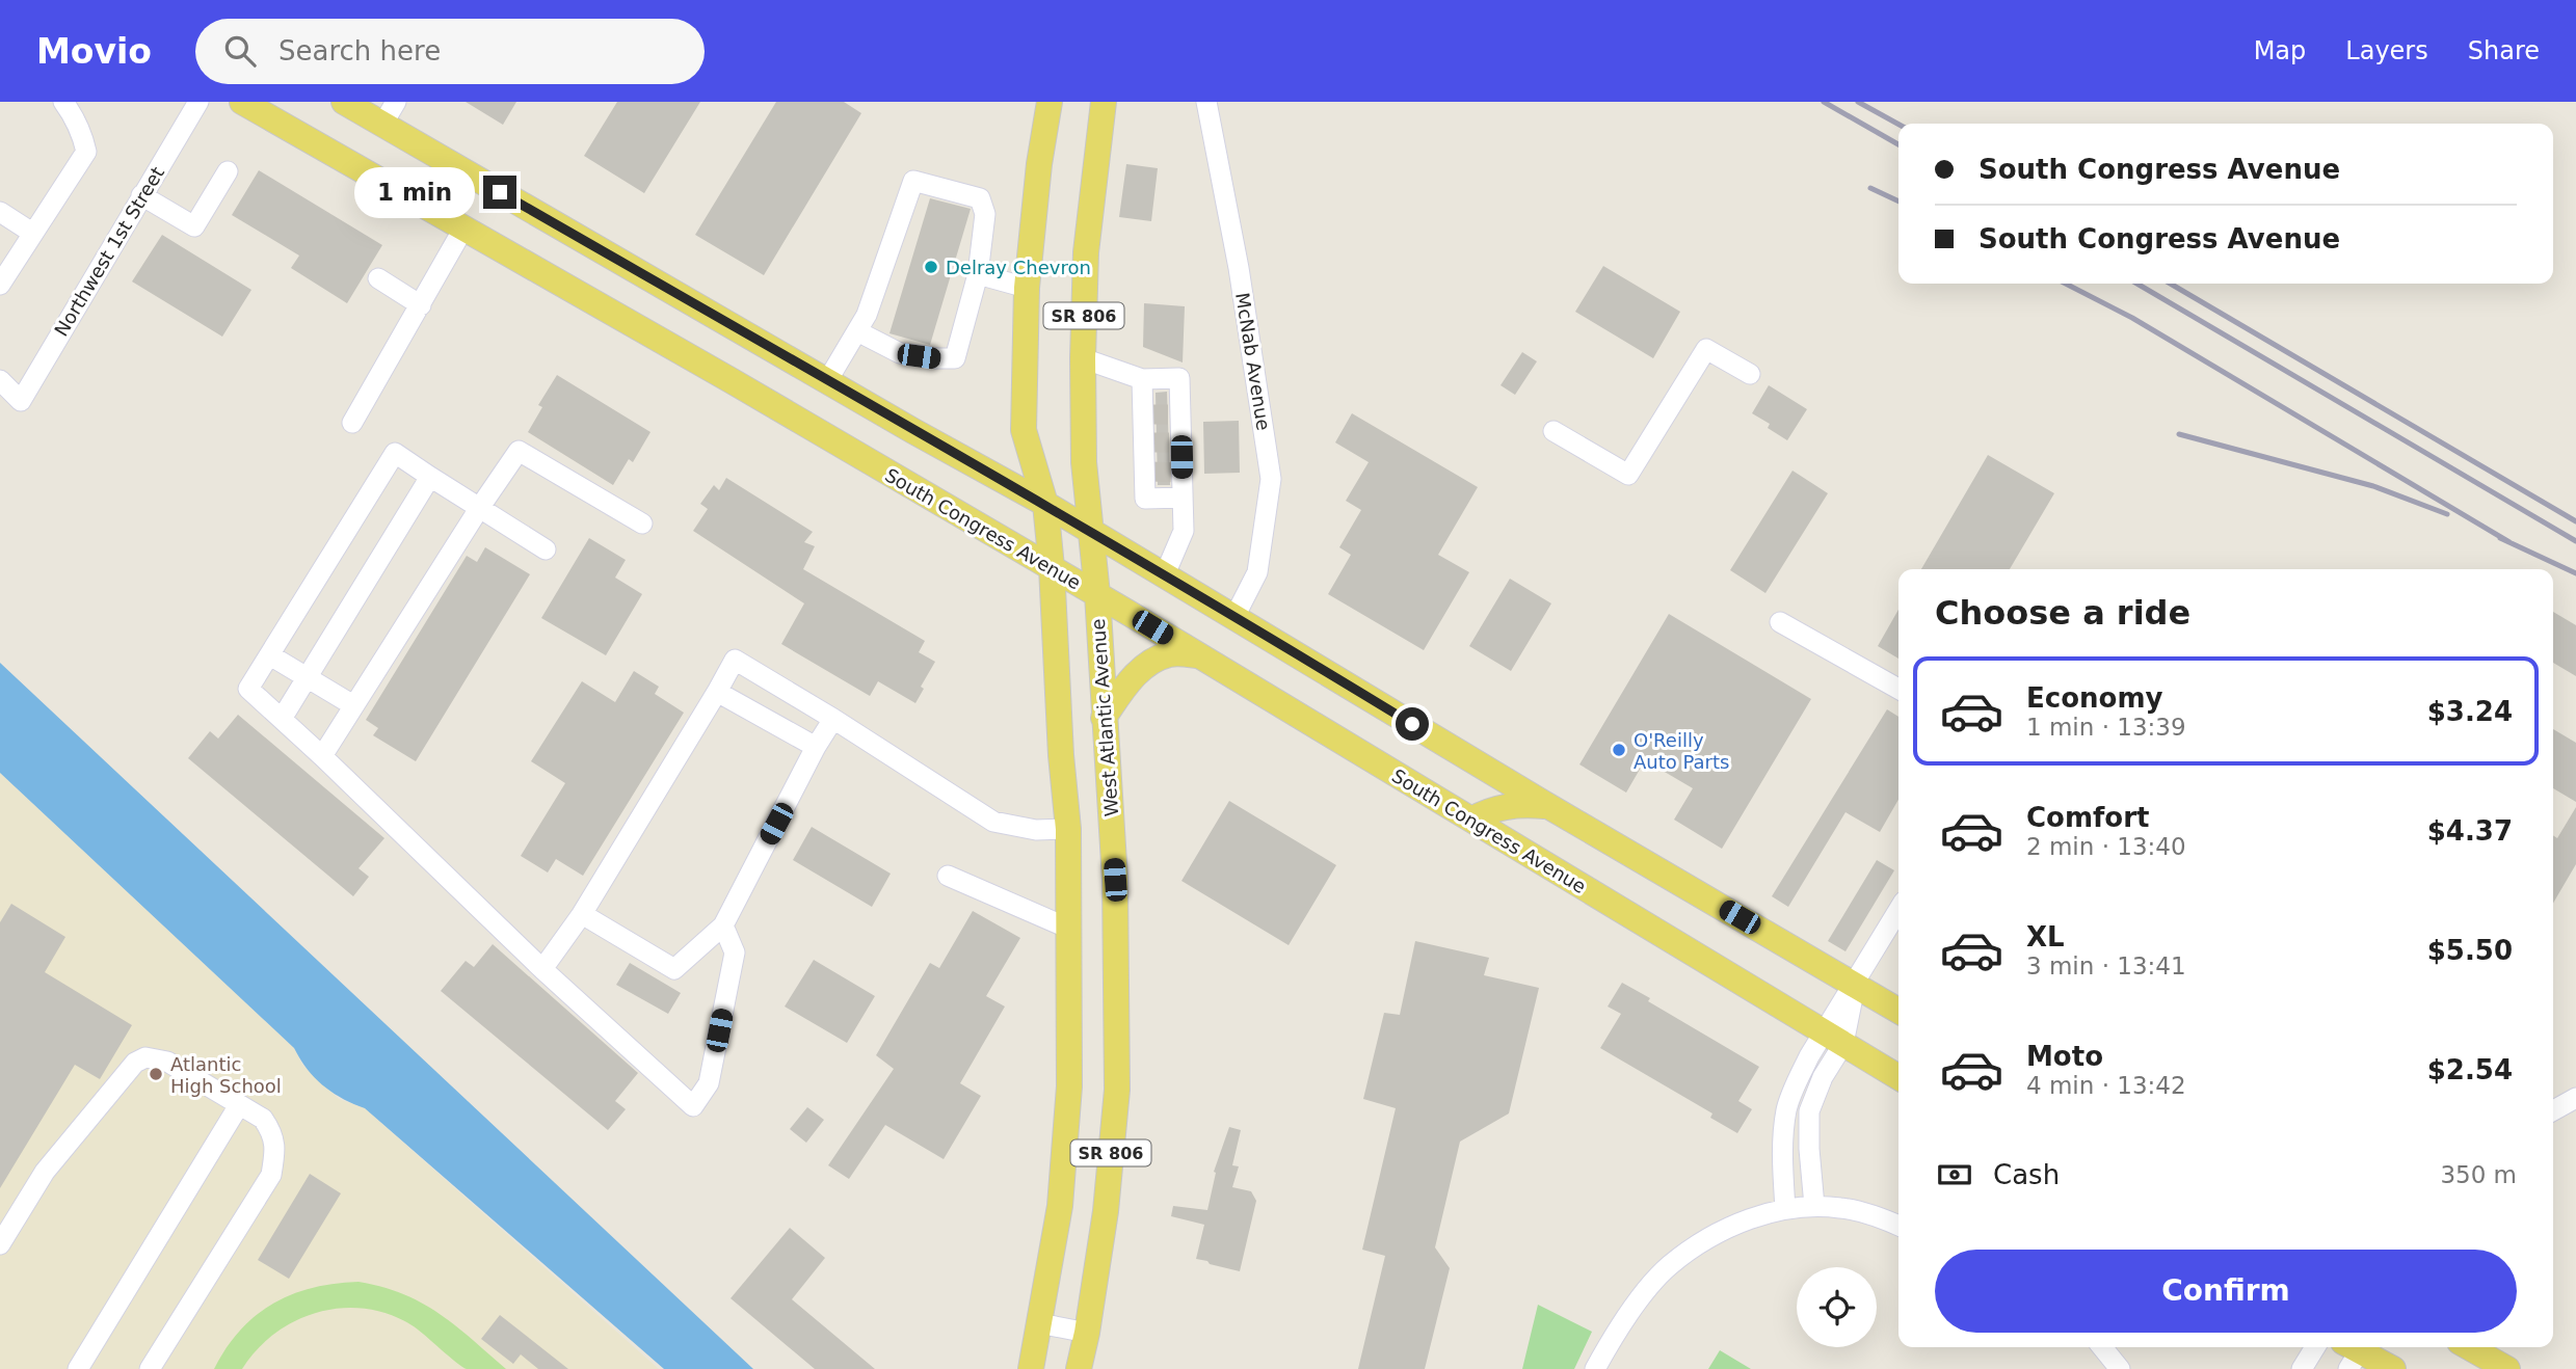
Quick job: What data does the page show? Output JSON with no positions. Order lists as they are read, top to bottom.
{
  "streets": {
    "main road": ["SR 806", "South Congress Avenue", "West Atlantic Avenue"],
    "street": ["Northwest 1st Street", "McNab Avenue"]
  },
  "crossings": [
    ["SR 806", "South Congress Avenue"],
    ["South Congress Avenue", "West Atlantic Avenue"]
  ],
  "places": ["Delray Chevron", "O'Reilly Auto Parts", "Atlantic High School"],
  "page": {
    "header": "Movio",
    "search": "Search here",
    "nav": ["Map", "Layers", "Share"],
    "banner": ["South Congress Avenue", "South Congress Avenue"],
    "bubble": "1 min",
    "heading": "Choose a ride",
    "list": [
      {
        "name": "Economy",
        "note": "1 min · 13:39",
        "value": "$3.24"
      },
      {
        "name": "Comfort",
        "note": "2 min · 13:40",
        "value": "$4.37"
      },
      {
        "name": "XL",
        "note": "3 min · 13:41",
        "value": "$5.50"
      },
      {
        "name": "Moto",
        "note": "4 min · 13:42",
        "value": "$2.54"
      }
    ],
    "pay": ["Cash", "350 m"],
    "buttons": "Confirm"
  }
}
